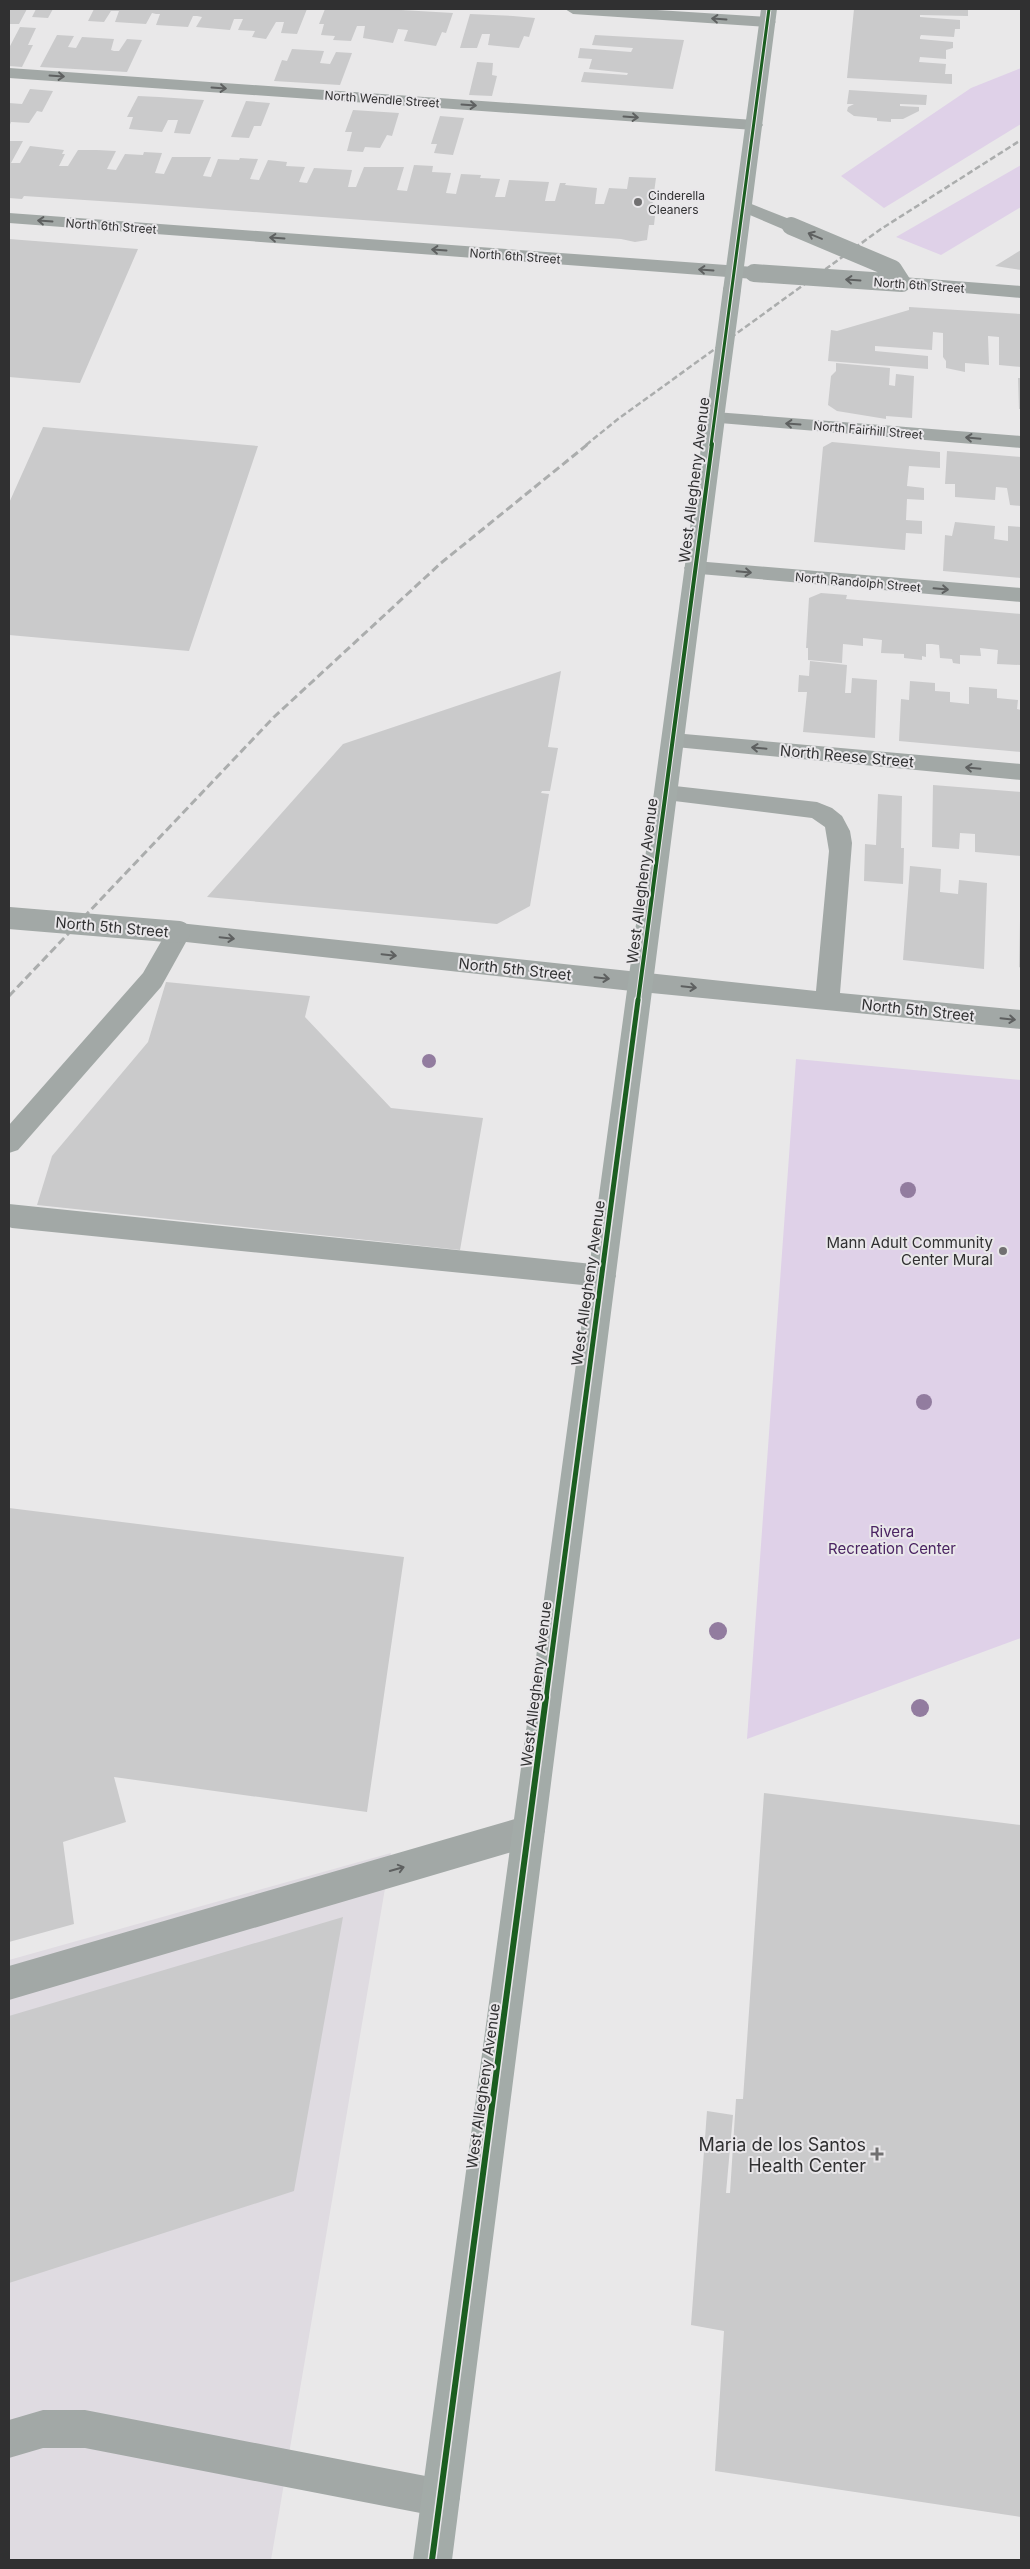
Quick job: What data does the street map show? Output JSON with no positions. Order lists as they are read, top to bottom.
{
  "streets": {
    "main road": ["West Allegheny Avenue"],
    "street": [
      "North Wendle Street",
      "North 6th Street",
      "North Fairhill Street",
      "North Randolph Street",
      "North Reese Street",
      "North 5th Street"
    ]
  },
  "crossings": [
    ["North Wendle Street", "West Allegheny Avenue"],
    ["North 6th Street", "West Allegheny Avenue"],
    ["North Fairhill Street", "West Allegheny Avenue"],
    ["West Allegheny Avenue", "North Randolph Street"],
    ["West Allegheny Avenue", "North Reese Street"],
    ["West Allegheny Avenue", "North 5th Street"]
  ],
  "one_way": [
    "North Wendle Street",
    "North 6th Street",
    "North Randolph Street",
    "North Reese Street",
    "North 5th Street"
  ],
  "parks": ["Rivera Recreation Center"],
  "places": {
    "other": ["Cinderella Cleaners", "Mann Adult Community Center Mural"],
    "health": ["Maria de los Santos Health Center"]
  }
}
